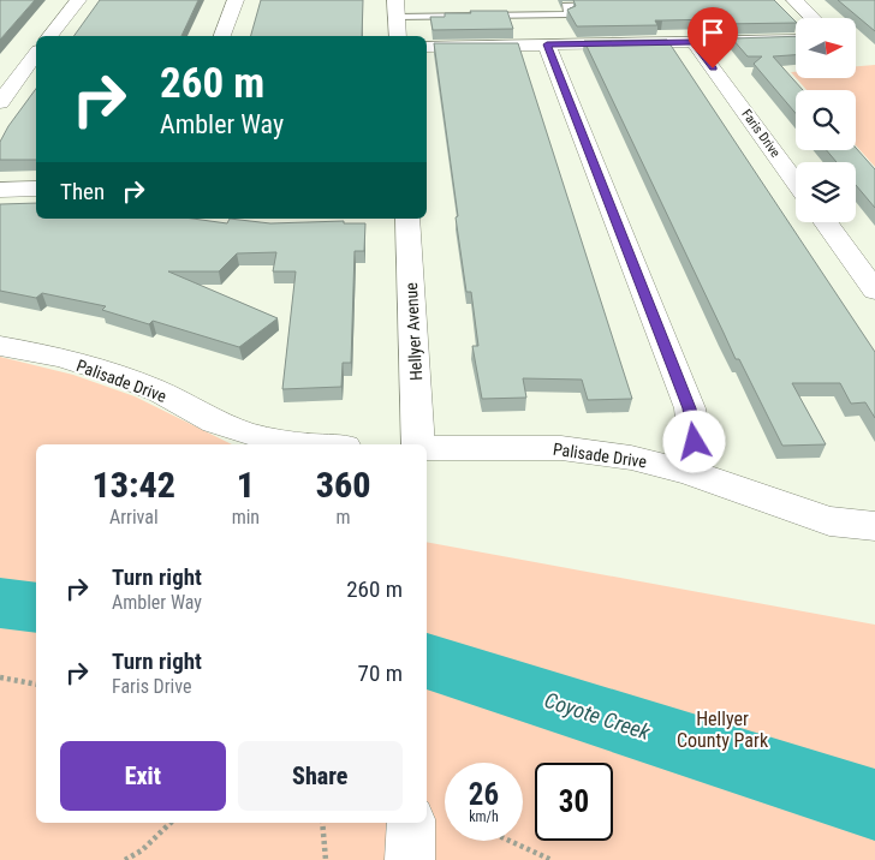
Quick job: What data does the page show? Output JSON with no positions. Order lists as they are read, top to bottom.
{
  "streets": {
    "street": ["Faris Drive", "Hellyer Avenue", "Palisade Drive"]
  },
  "water": ["Coyote Creek"],
  "parks": ["Hellyer County Park"],
  "north": "right",
  "page": {
    "turn": ["260 m", "Ambler Way"],
    "then": "Then",
    "eta": [
      "13:42",
      "Arrival",
      "1",
      "min",
      "360",
      "m"
    ],
    "list": [
      {
        "name": "Turn right",
        "note": "Ambler Way",
        "value": "260 m"
      },
      {
        "name": "Turn right",
        "note": "Faris Drive",
        "value": "70 m"
      }
    ],
    "buttons": ["Exit", "Share"],
    "speed": "26 km/h",
    "limit": "30"
  }
}
